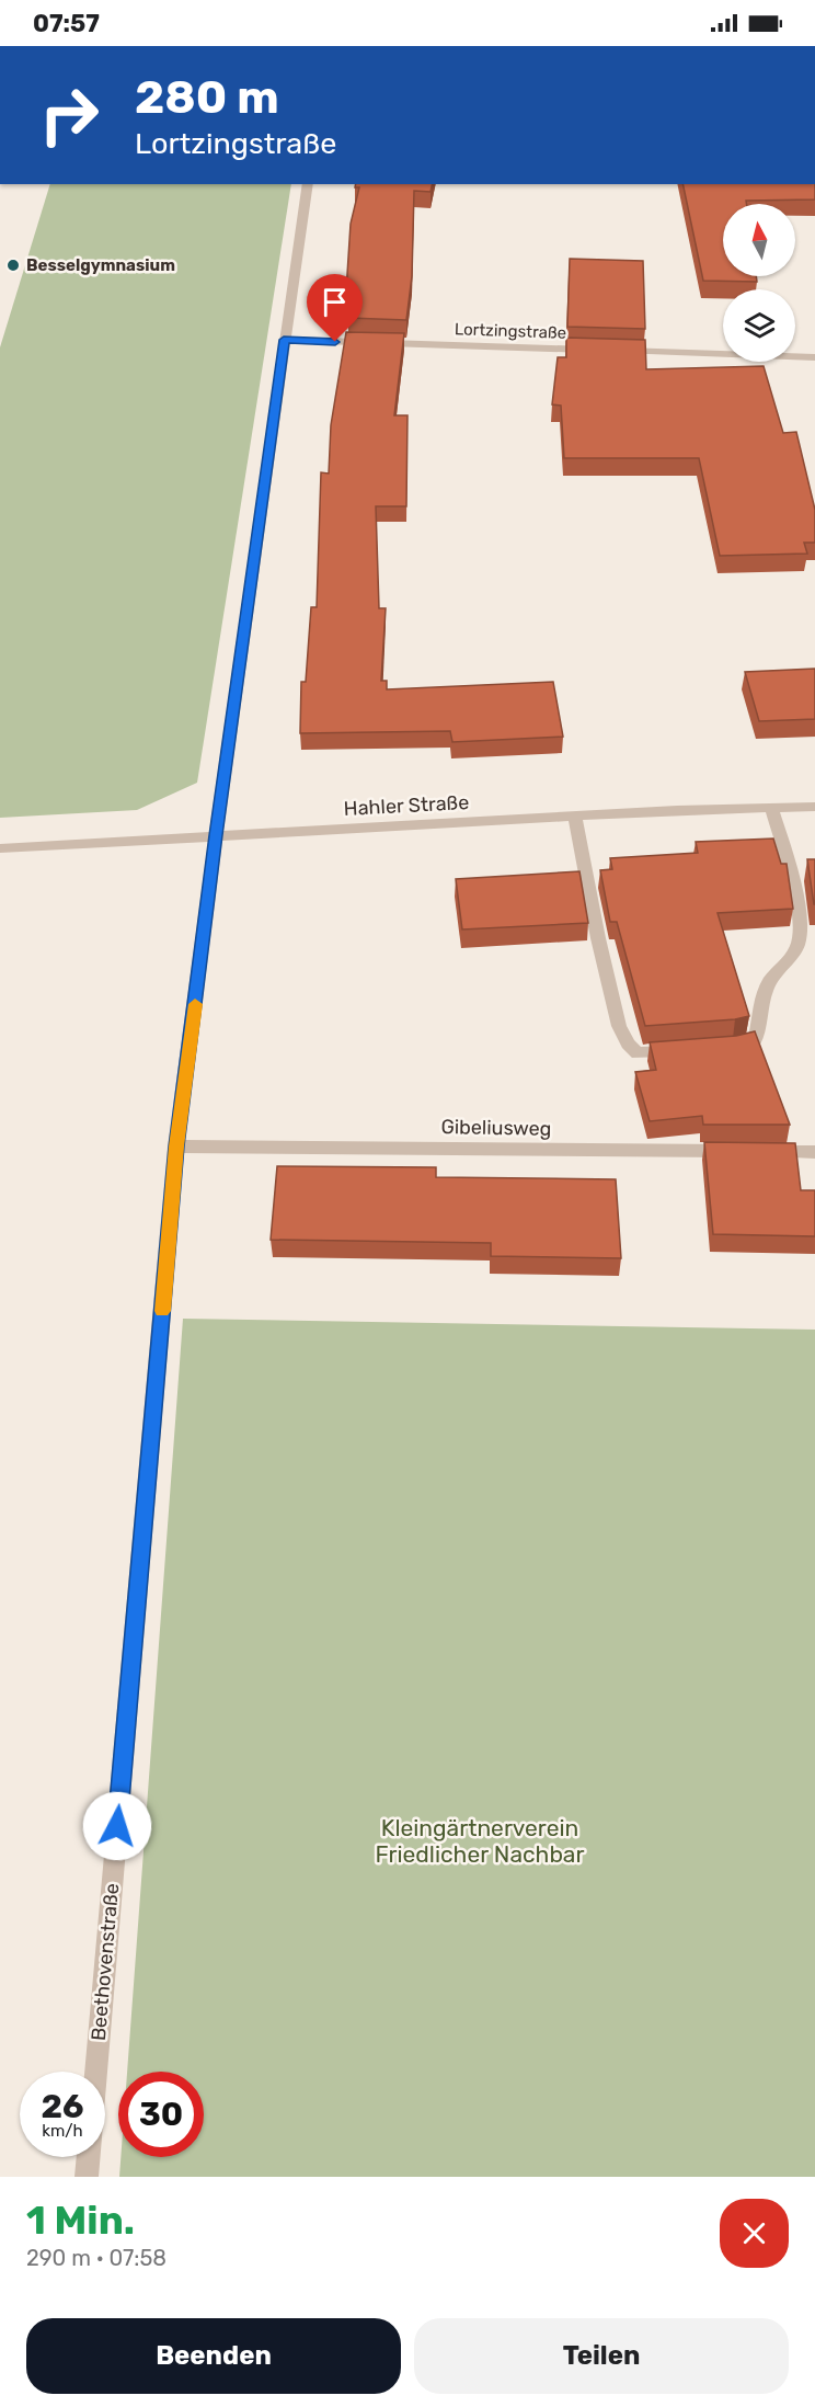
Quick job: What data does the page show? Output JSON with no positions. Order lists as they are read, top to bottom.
{
  "streets": {
    "street": [
      "Lortzingstraße",
      "Hahler Straße",
      "Gibeliusweg",
      "Beethovenstraße"
    ]
  },
  "crossings": [
    ["Lortzingstraße", "Beethovenstraße"],
    ["Hahler Straße", "Beethovenstraße"],
    ["Gibeliusweg", "Beethovenstraße"]
  ],
  "parks": ["Kleingärtnerverein Friedlicher Nachbar"],
  "places": ["Besselgymnasium"],
  "north": "top",
  "page": {
    "status": "07:57",
    "turn": ["280 m", "Lortzingstraße"],
    "speed": "26 km/h",
    "limit": "30",
    "heading": ["1 Min.", "290 m · 07:58"],
    "buttons": ["Beenden", "Teilen"]
  }
}
